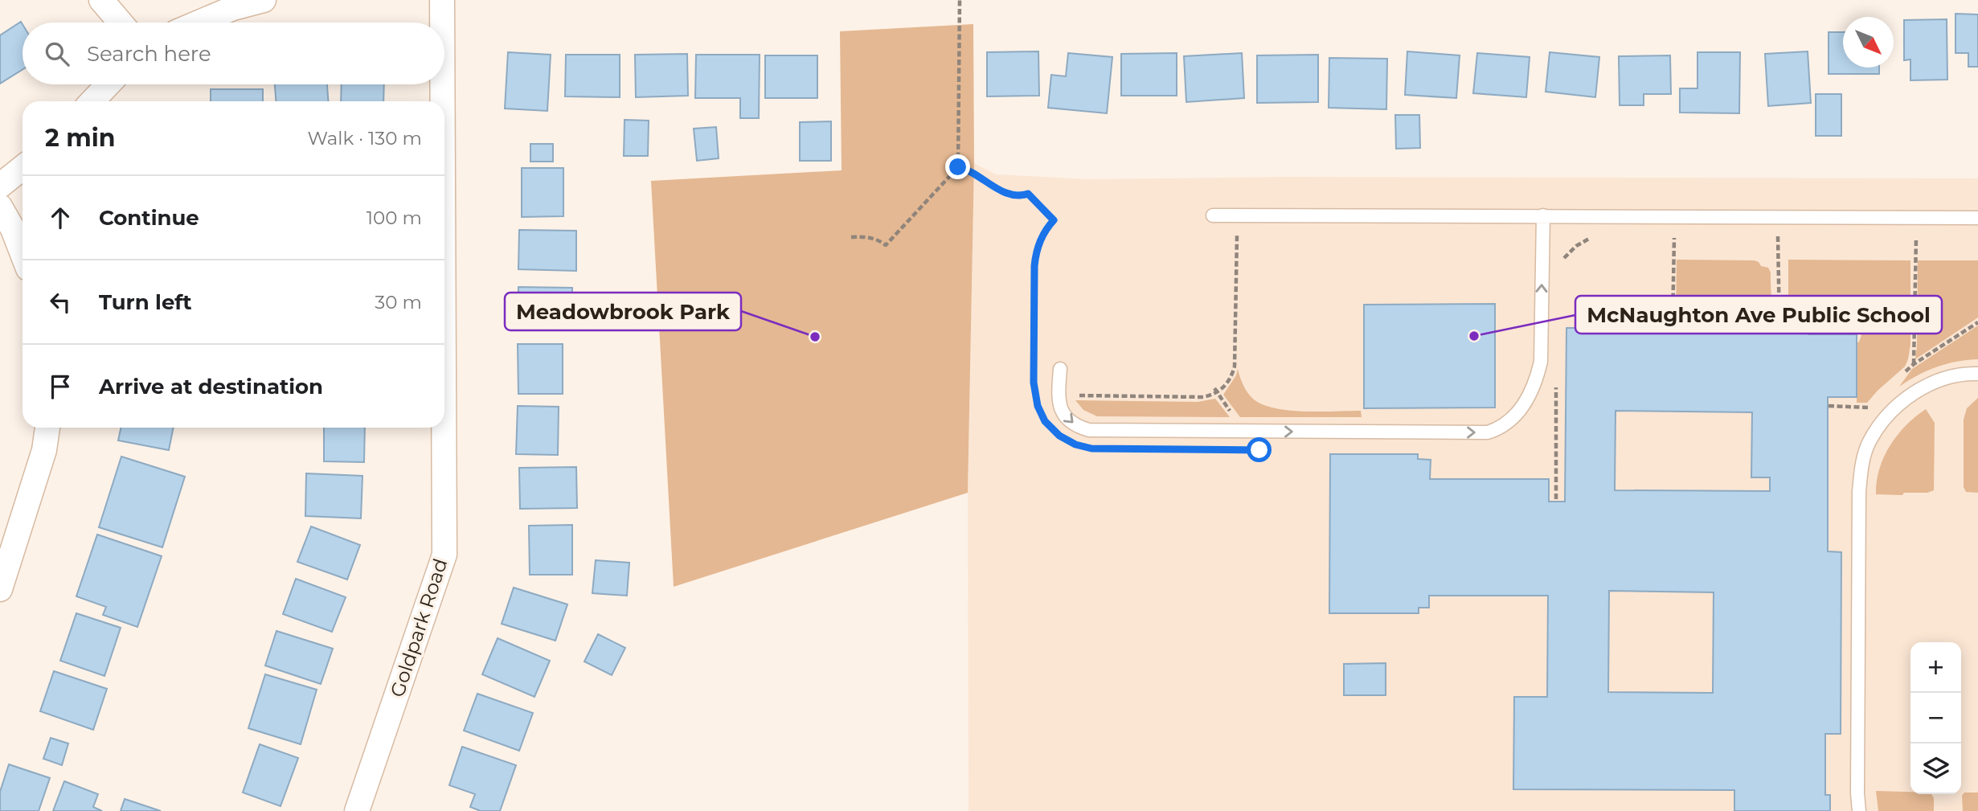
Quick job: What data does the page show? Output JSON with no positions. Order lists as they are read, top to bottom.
{
  "streets": {
    "street": ["Goldpark Road"]
  },
  "places": ["McNaughton Ave Public School", "Meadowbrook Park"],
  "north": "bottom right",
  "page": {
    "search": "Search here",
    "heading": ["2 min", "Walk · 130 m"],
    "list": [
      ["Continue", "100 m"],
      ["Turn left", "30 m"],
      "Arrive at destination"
    ],
    "map_buttons": ["+", "−"]
  }
}
